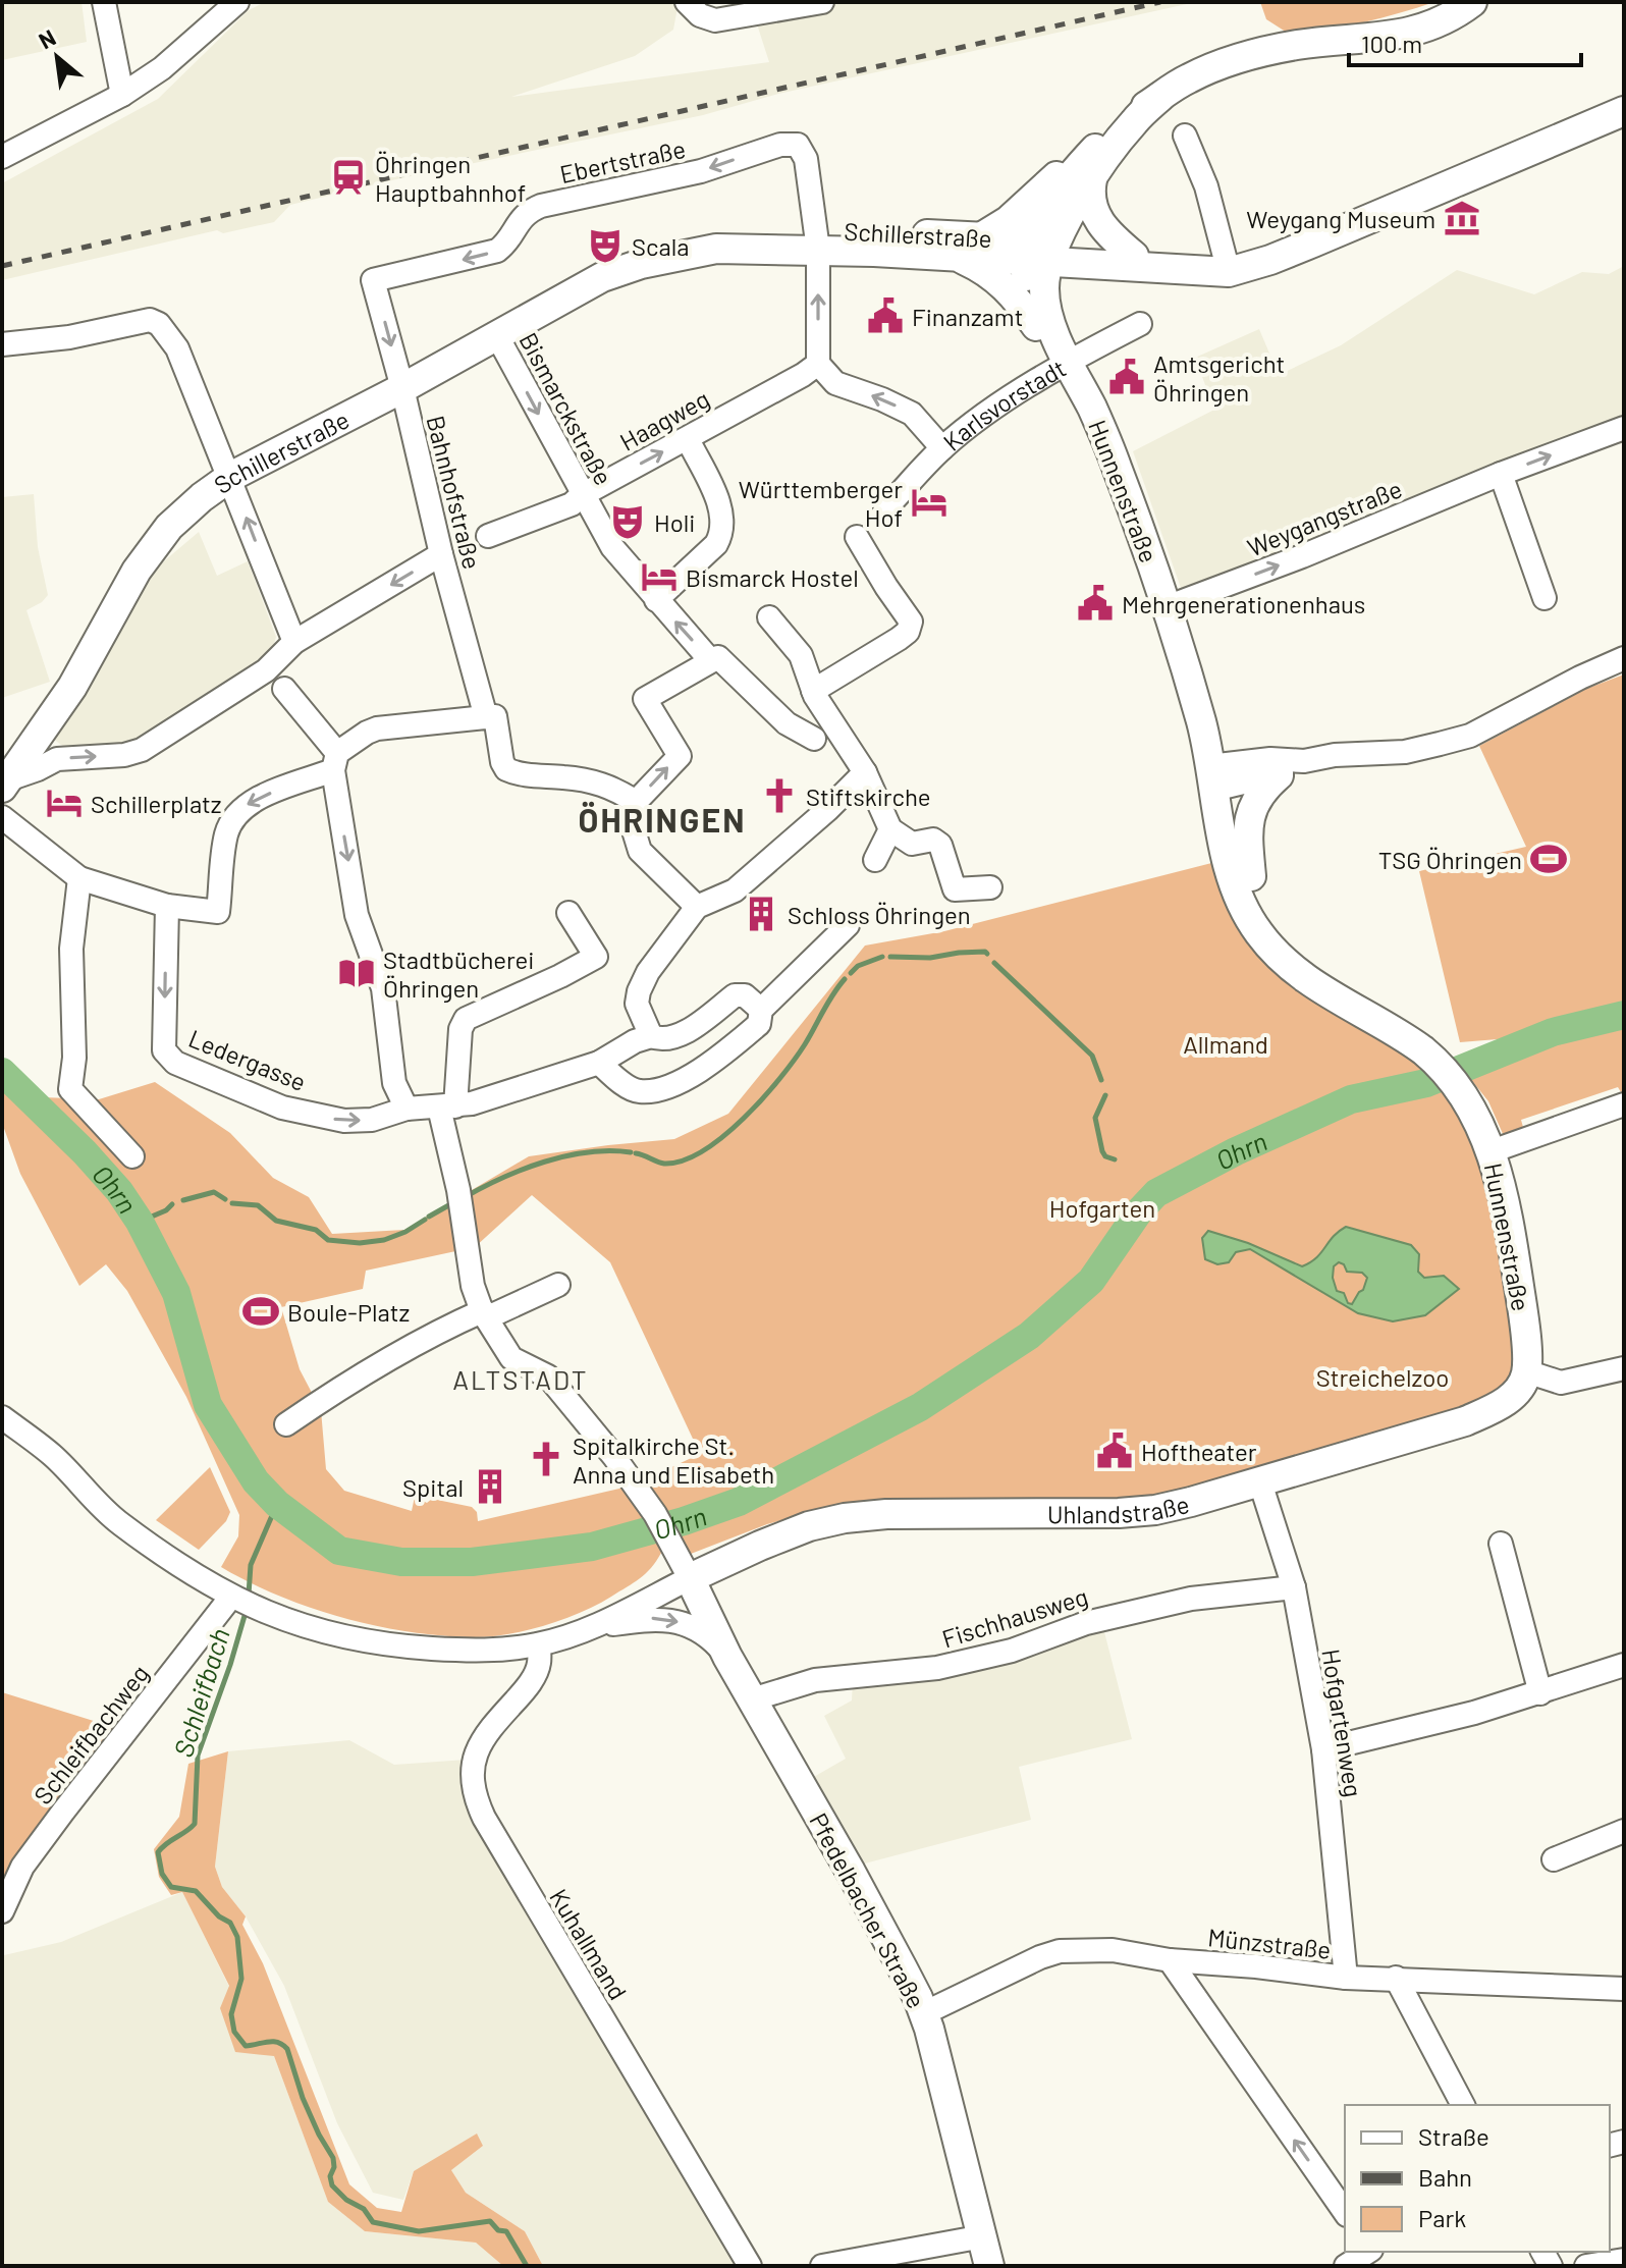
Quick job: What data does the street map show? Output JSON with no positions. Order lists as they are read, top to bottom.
{
  "streets": {
    "main road": [
      "Schillerstraße",
      "Hunnenstraße",
      "Uhlandstraße",
      "Pfedelbacher Straße"
    ],
    "street": [
      "Ebertstraße",
      "Karlsvorstadt",
      "Bismarckstraße",
      "Haagweg",
      "Bahnhofstraße",
      "Weygangstraße",
      "Ledergasse",
      "Fischhausweg",
      "Hofgartenweg",
      "Schleifbachweg",
      "Münzstraße",
      "Kuhallmand"
    ]
  },
  "crossings": [
    ["Ebertstraße", "Schillerstraße"],
    ["Ebertstraße", "Bahnhofstraße"],
    ["Schillerstraße", "Bismarckstraße"],
    ["Schillerstraße", "Hunnenstraße"],
    ["Schillerstraße", "Bahnhofstraße"],
    ["Karlsvorstadt", "Hunnenstraße"],
    ["Bismarckstraße", "Haagweg"],
    ["Hunnenstraße", "Weygangstraße"],
    ["Hunnenstraße", "Uhlandstraße"],
    ["Uhlandstraße", "Hofgartenweg"],
    ["Uhlandstraße", "Pfedelbacher Straße"],
    ["Fischhausweg", "Hofgartenweg"],
    ["Fischhausweg", "Pfedelbacher Straße"],
    ["Hofgartenweg", "Münzstraße"],
    ["Pfedelbacher Straße", "Münzstraße"]
  ],
  "one_way": ["Ebertstraße"],
  "districts": ["ÖHRINGEN", "ALTSTADT"],
  "water": ["Ohrn", "Schleifbach"],
  "parks": ["Allmand", "Hofgarten", "Streichelzoo"],
  "places": {
    "station": ["Öhringen Hauptbahnhof"],
    "museum": ["Weygang Museum"],
    "theatre": ["Scala", "Holi"],
    "public building": [
      "Finanzamt",
      "Amtsgericht Öhringen",
      "Mehrgenerationenhaus",
      "Hoftheater"
    ],
    "hotel": ["Württemberger Hof", "Bismarck Hostel", "Schillerplatz"],
    "church": ["Stiftskirche", "Spitalkirche St. Anna und Elisabeth"],
    "sports": ["TSG Öhringen", "Boule-Platz"],
    "building": ["Schloss Öhringen", "Spital"],
    "library": ["Stadtbücherei Öhringen"]
  },
  "legend": ["Straße", "Bahn", "Park"],
  "scale_bar": "100 m",
  "north": "top left"
}
